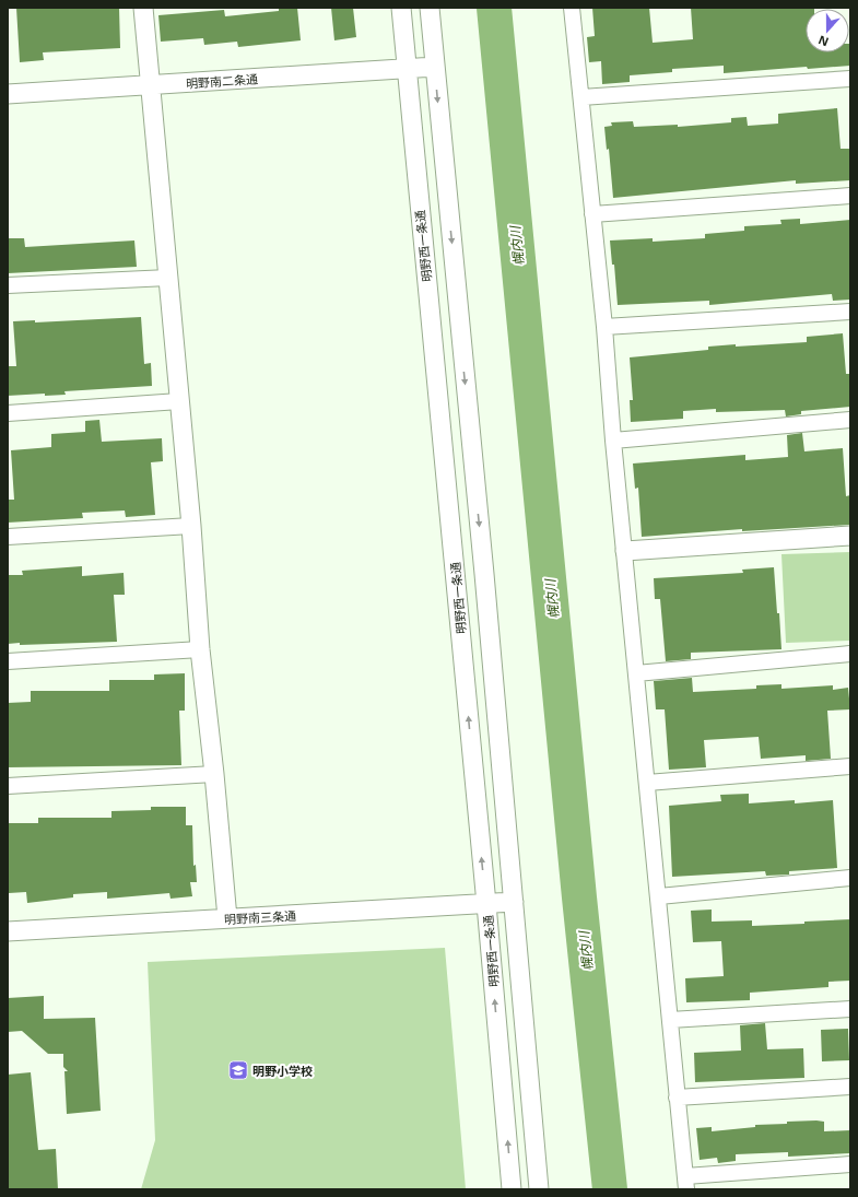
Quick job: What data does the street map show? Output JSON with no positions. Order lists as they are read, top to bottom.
{
  "streets": {
    "street": ["明野南二条通", "明野西一条通", "明野南三条通"]
  },
  "crossings": [
    ["明野南二条通", "明野西一条通"],
    ["明野西一条通", "明野南三条通"]
  ],
  "water": ["幌内川"],
  "places": {
    "school or university": ["明野小学校"]
  },
  "north": "bottom"
}
